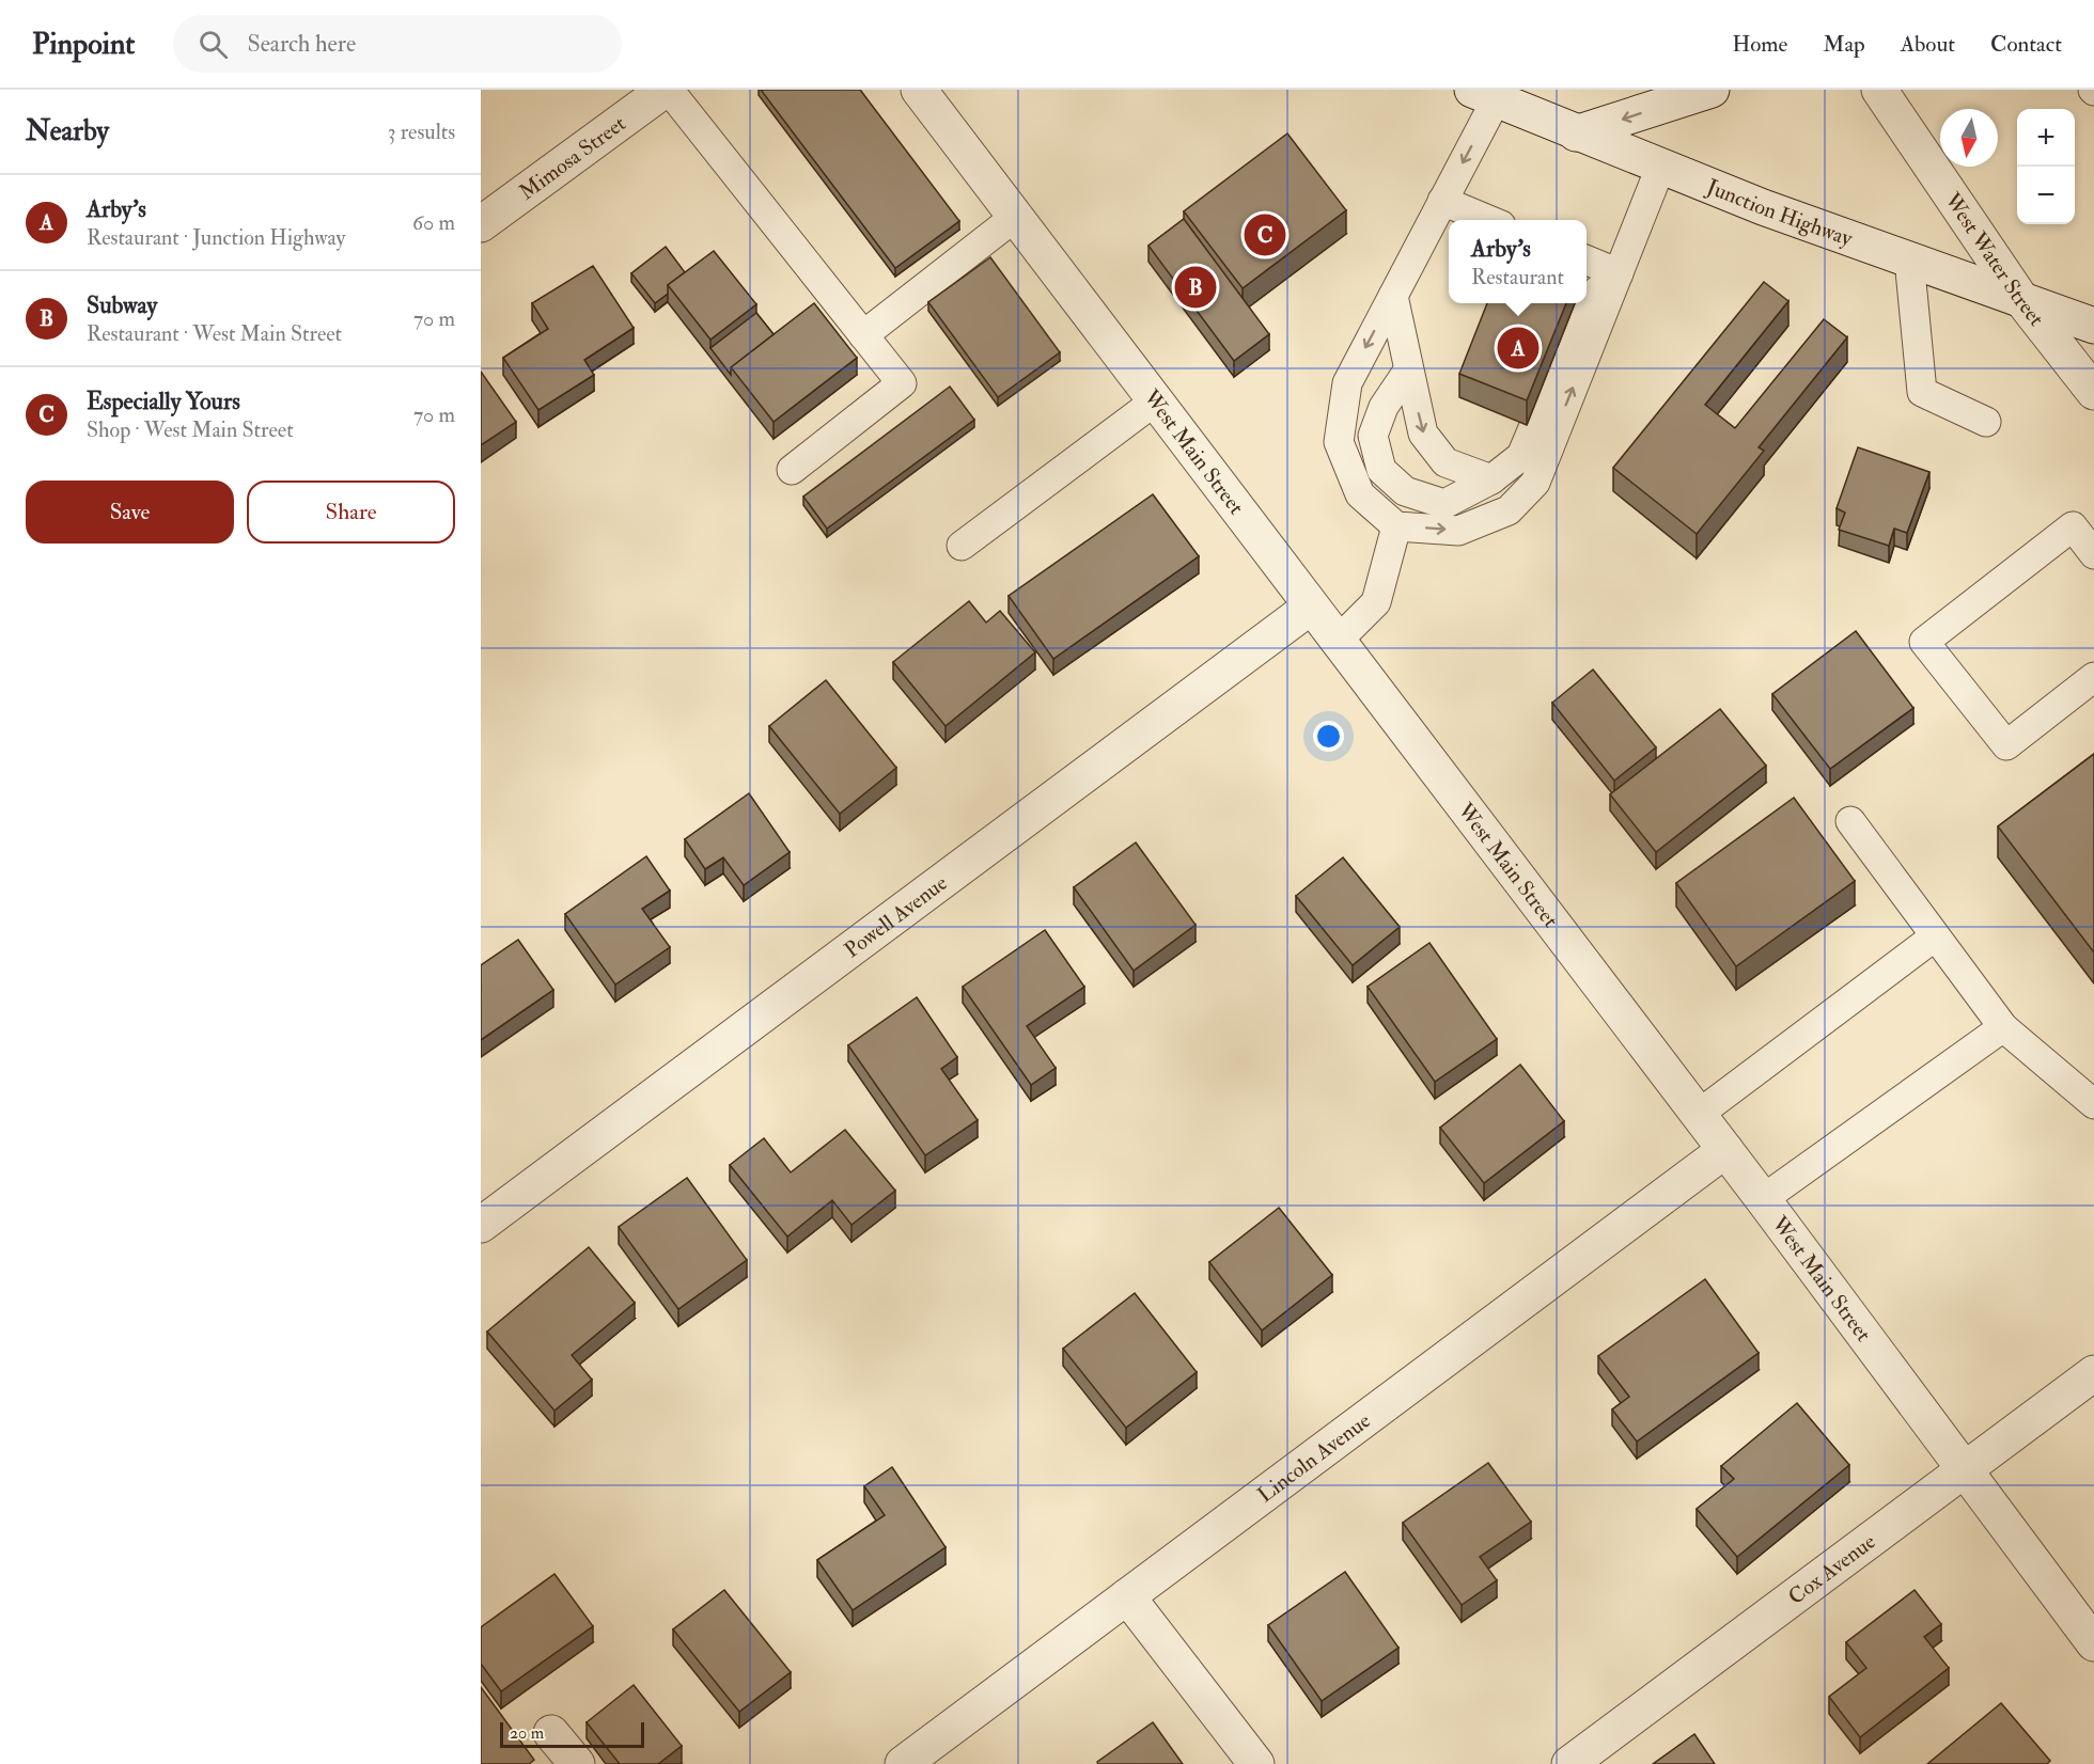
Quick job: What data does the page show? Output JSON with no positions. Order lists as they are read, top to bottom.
{
  "streets": {
    "street": [
      "Mimosa Street",
      "Junction Highway",
      "West Water Street",
      "West Main Street",
      "Powell Avenue",
      "Lincoln Avenue",
      "Cox Avenue"
    ]
  },
  "crossings": [
    ["Junction Highway", "West Water Street"],
    ["West Main Street", "Powell Avenue"],
    ["West Main Street", "Lincoln Avenue"],
    ["West Main Street", "Cox Avenue"]
  ],
  "scale_bar": "20 m",
  "north": "bottom",
  "page": {
    "header": "Pinpoint",
    "search": "Search here",
    "nav": [
      "Home",
      "Map",
      "About",
      "Contact"
    ],
    "heading": ["Nearby", "3 results"],
    "map_buttons": ["+", "−"],
    "list": [
      {
        "mark": "A",
        "name": "Arby's",
        "note": "Restaurant · Junction Highway",
        "value": "60 m"
      },
      {
        "mark": "B",
        "name": "Subway",
        "note": "Restaurant · West Main Street",
        "value": "70 m"
      },
      {
        "mark": "C",
        "name": "Especially Yours",
        "note": "Shop · West Main Street",
        "value": "70 m"
      }
    ],
    "pins": ["C", "B", "A"],
    "popup": ["Arby's", "Restaurant"],
    "buttons": ["Save", "Share"],
    "scale": "20 m"
  }
}
